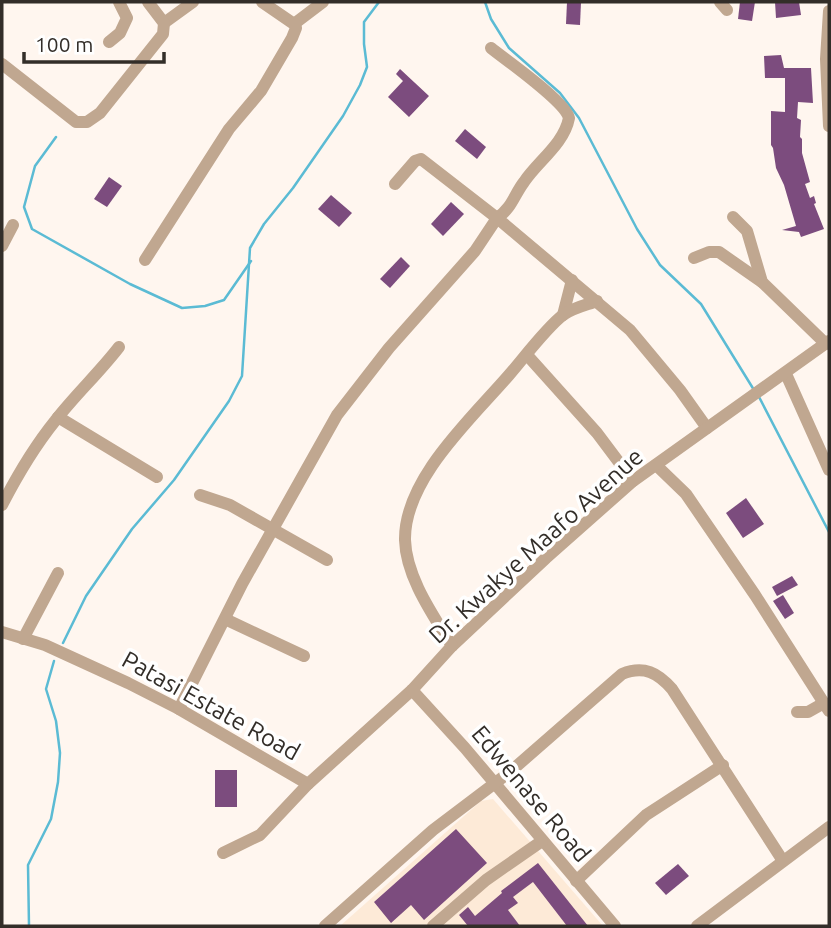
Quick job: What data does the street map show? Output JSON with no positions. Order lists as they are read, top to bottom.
{
  "streets": {
    "street": ["Dr. Kwakye Maafo Avenue", "Patasi Estate Road", "Edwenase Road"]
  },
  "crossings": [
    ["Dr. Kwakye Maafo Avenue", "Patasi Estate Road"],
    ["Dr. Kwakye Maafo Avenue", "Edwenase Road"],
    ["Patasi Estate Road", "Edwenase Road"]
  ],
  "scale_bar": "100 m"
}
